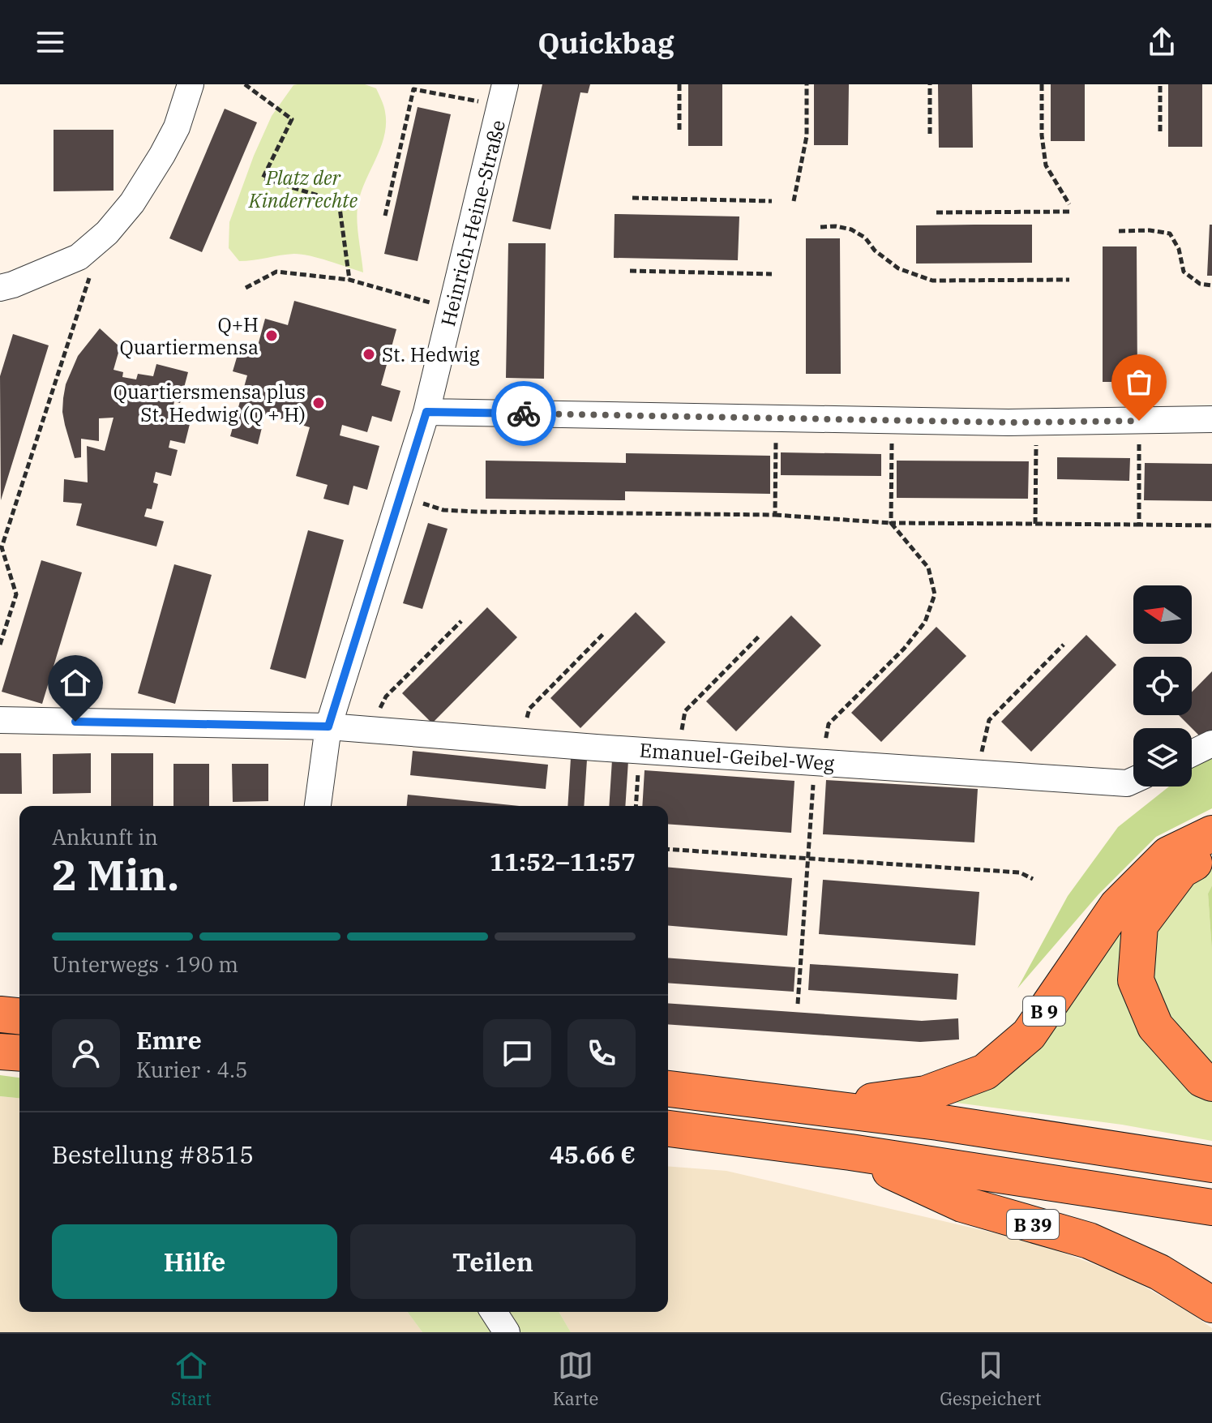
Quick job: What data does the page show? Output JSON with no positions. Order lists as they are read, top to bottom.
{
  "streets": {
    "highway": ["B 9", "B 39"],
    "street": ["Heinrich-Heine-Straße", "Emanuel-Geibel-Weg"]
  },
  "crossings": [
    ["Heinrich-Heine-Straße", "Emanuel-Geibel-Weg"]
  ],
  "parks": ["Platz der Kinderrechte"],
  "places": ["Q+H Quartiermensa", "St. Hedwig", "Quartiersmensa plus St. Hedwig (Q + H)"],
  "north": "left",
  "page": {
    "header": "Quickbag",
    "heading": ["2 Min.", "Ankunft in", "11:52–11:57"],
    "panel": [
      "Emre",
      "Kurier · 4.5",
      "Bestellung #8515",
      "45.66 €"
    ],
    "bar": "Unterwegs · 190 m",
    "buttons": ["Hilfe", "Teilen"],
    "tabs": ["Start", "Karte", "Gespeichert"]
  }
}
